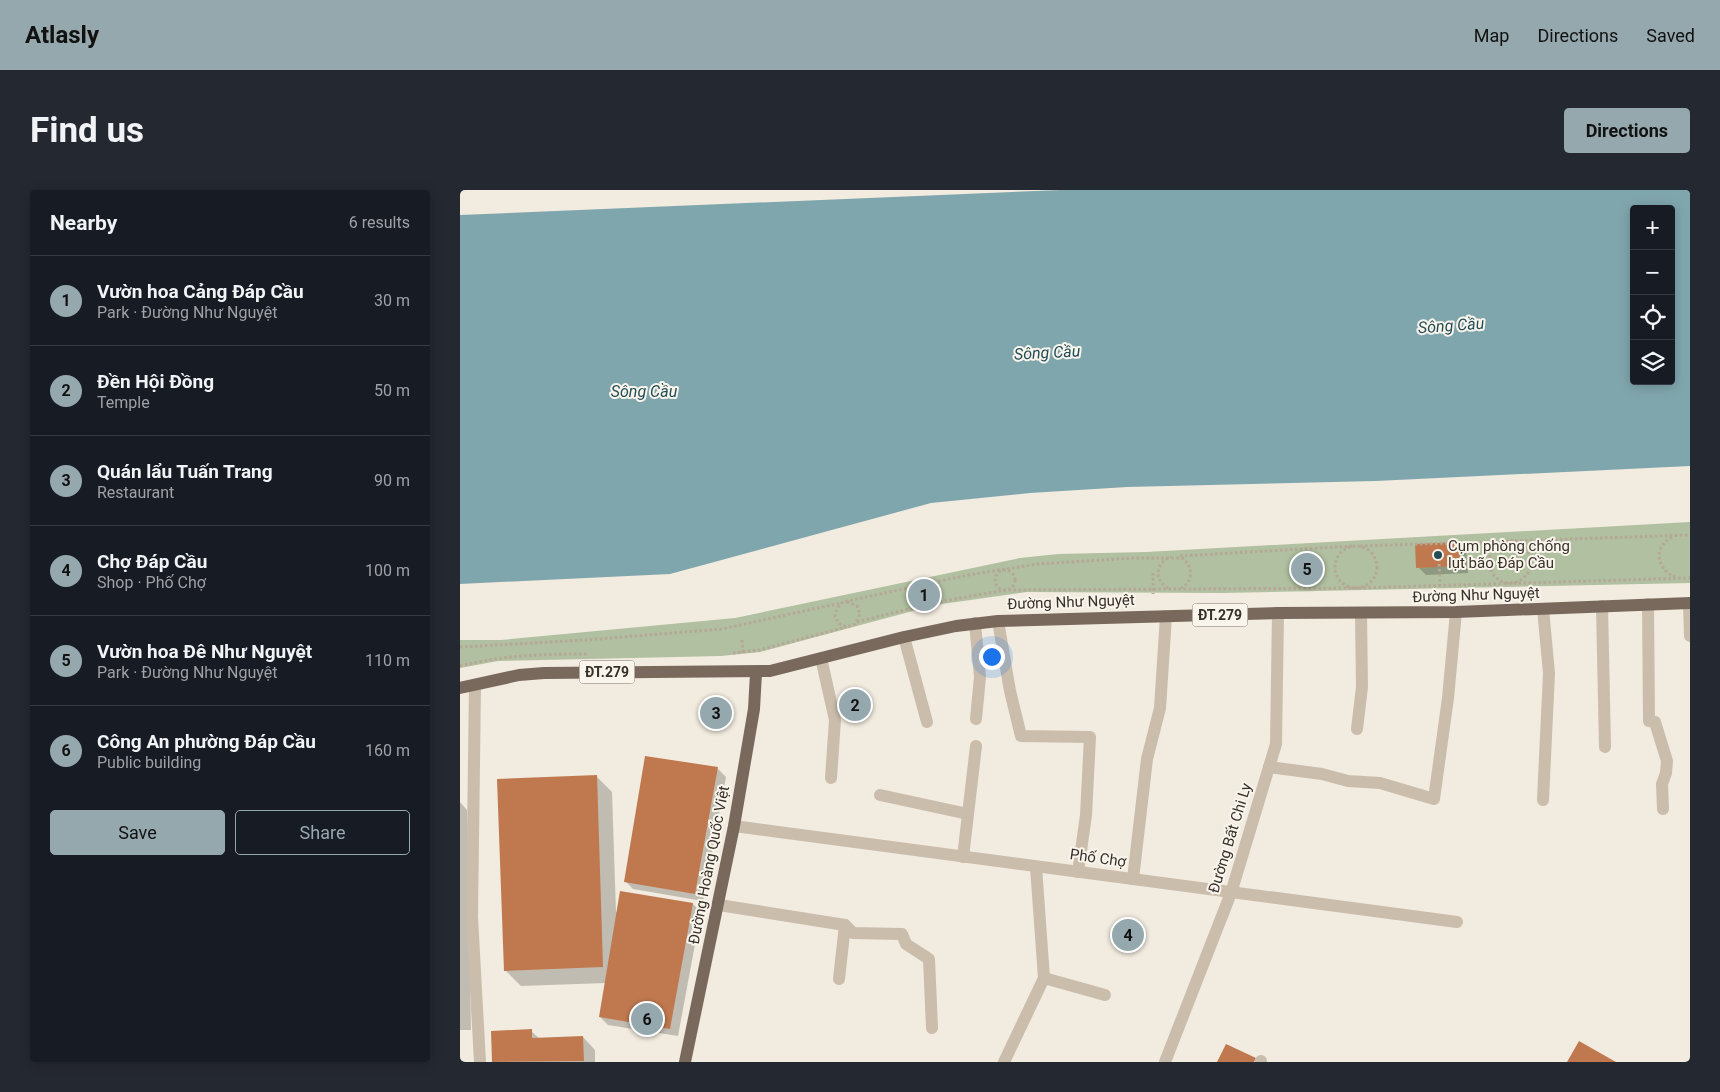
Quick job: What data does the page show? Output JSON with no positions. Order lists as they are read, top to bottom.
{
  "streets": {
    "main road": ["Đường Như Nguyệt", "ĐT.279", "Đường Hoàng Quốc Việt"],
    "street": ["Đường Bất Chi Ly", "Phố Chợ"]
  },
  "crossings": [
    ["Đường Như Nguyệt", "Đường Bất Chi Ly"],
    ["Đường Như Nguyệt", "Đường Hoàng Quốc Việt"],
    ["Đường Bất Chi Ly", "Phố Chợ"],
    ["Phố Chợ", "Đường Hoàng Quốc Việt"]
  ],
  "water": ["Sông Cầu"],
  "places": ["Cụm phòng chống lụt bão Đáp Cầu"],
  "page": {
    "header": "Atlasly",
    "nav": ["Map", "Directions", "Saved"],
    "buttons": [
      "Directions",
      ["Save", "Share"]
    ],
    "title": "Find us",
    "heading": ["Nearby", "6 results"],
    "map_buttons": ["+", "−"],
    "list": [
      {
        "mark": "1",
        "name": "Vườn hoa Cảng Đáp Cầu",
        "note": "Park · Đường Như Nguyệt",
        "value": "30 m"
      },
      {
        "mark": "2",
        "name": "Đền Hội Đồng",
        "note": "Temple",
        "value": "50 m"
      },
      {
        "mark": "3",
        "name": "Quán lẩu Tuấn Trang",
        "note": "Restaurant",
        "value": "90 m"
      },
      {
        "mark": "4",
        "name": "Chợ Đáp Cầu",
        "note": "Shop · Phố Chợ",
        "value": "100 m"
      },
      {
        "mark": "5",
        "name": "Vườn hoa Đê Như Nguyệt",
        "note": "Park · Đường Như Nguyệt",
        "value": "110 m"
      },
      {
        "mark": "6",
        "name": "Công An phường Đáp Cầu",
        "note": "Public building",
        "value": "160 m"
      }
    ],
    "pins": [
      "5",
      "1",
      "2",
      "3",
      "4",
      "6"
    ]
  }
}
